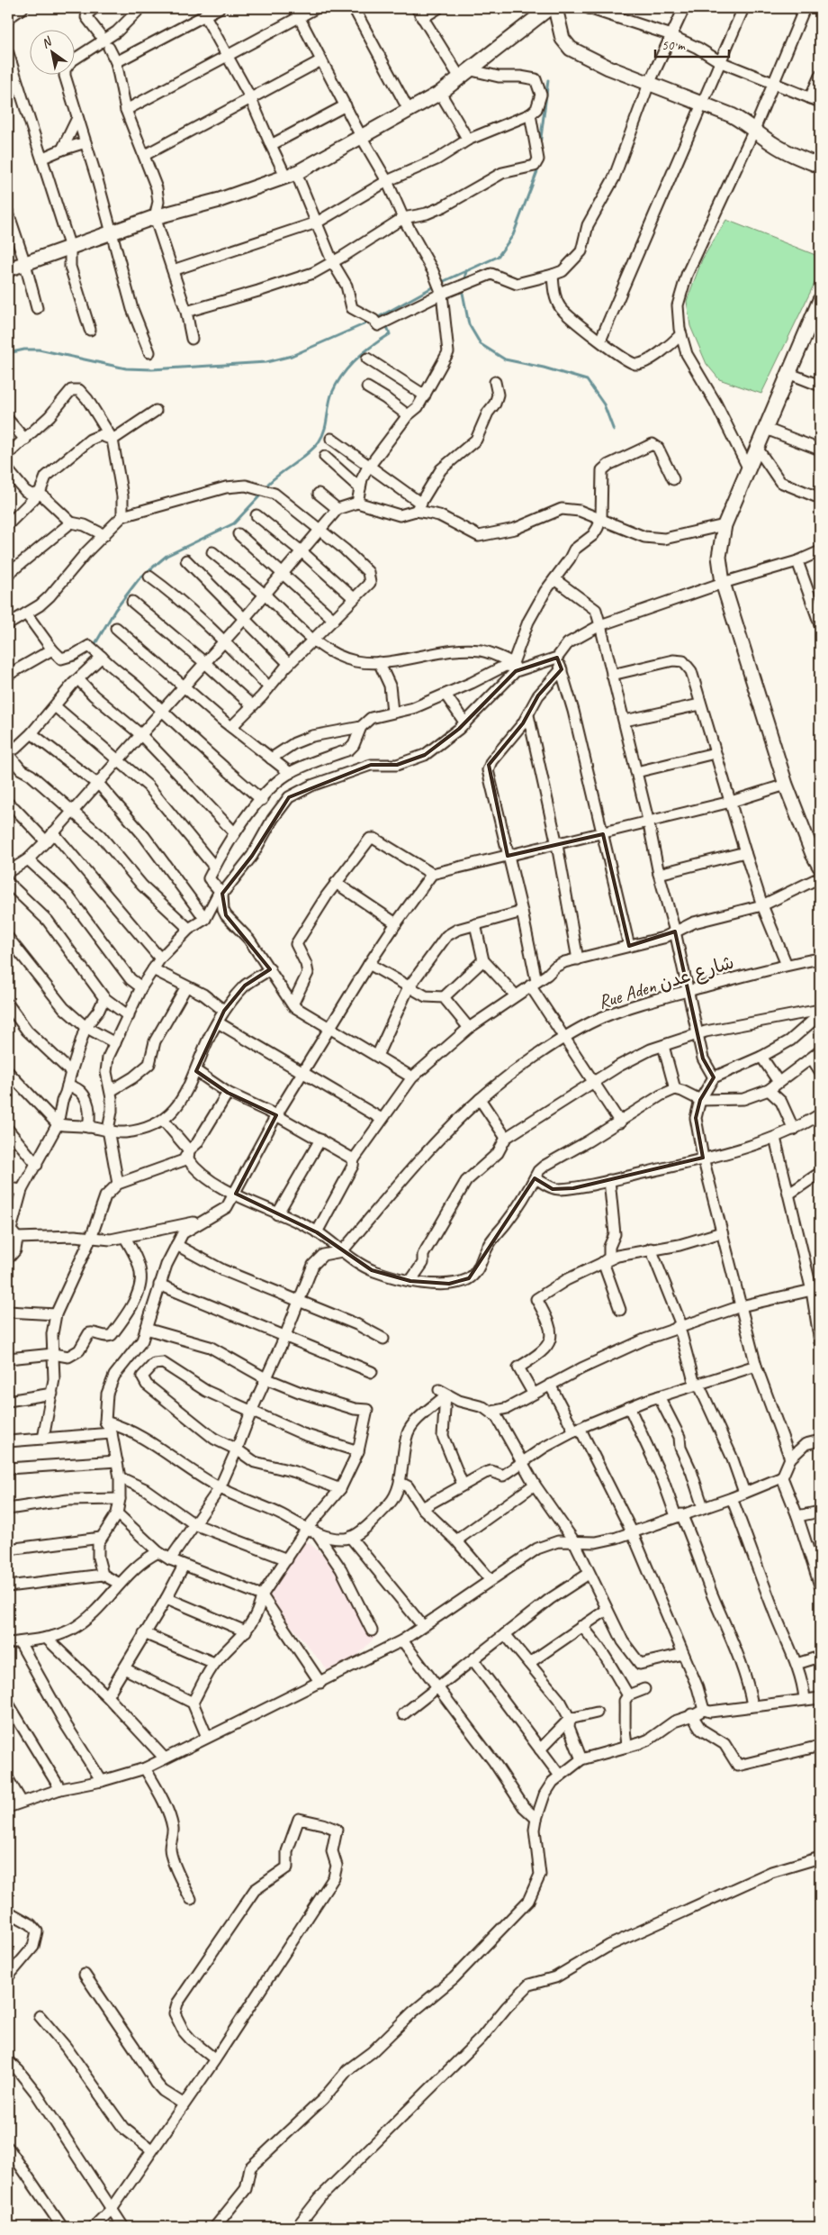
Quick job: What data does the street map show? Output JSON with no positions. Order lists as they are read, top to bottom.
{
  "streets": {
    "street": ["Rue Aden شارع عدن"]
  },
  "scale_bar": "50 m",
  "north": "top left"
}
